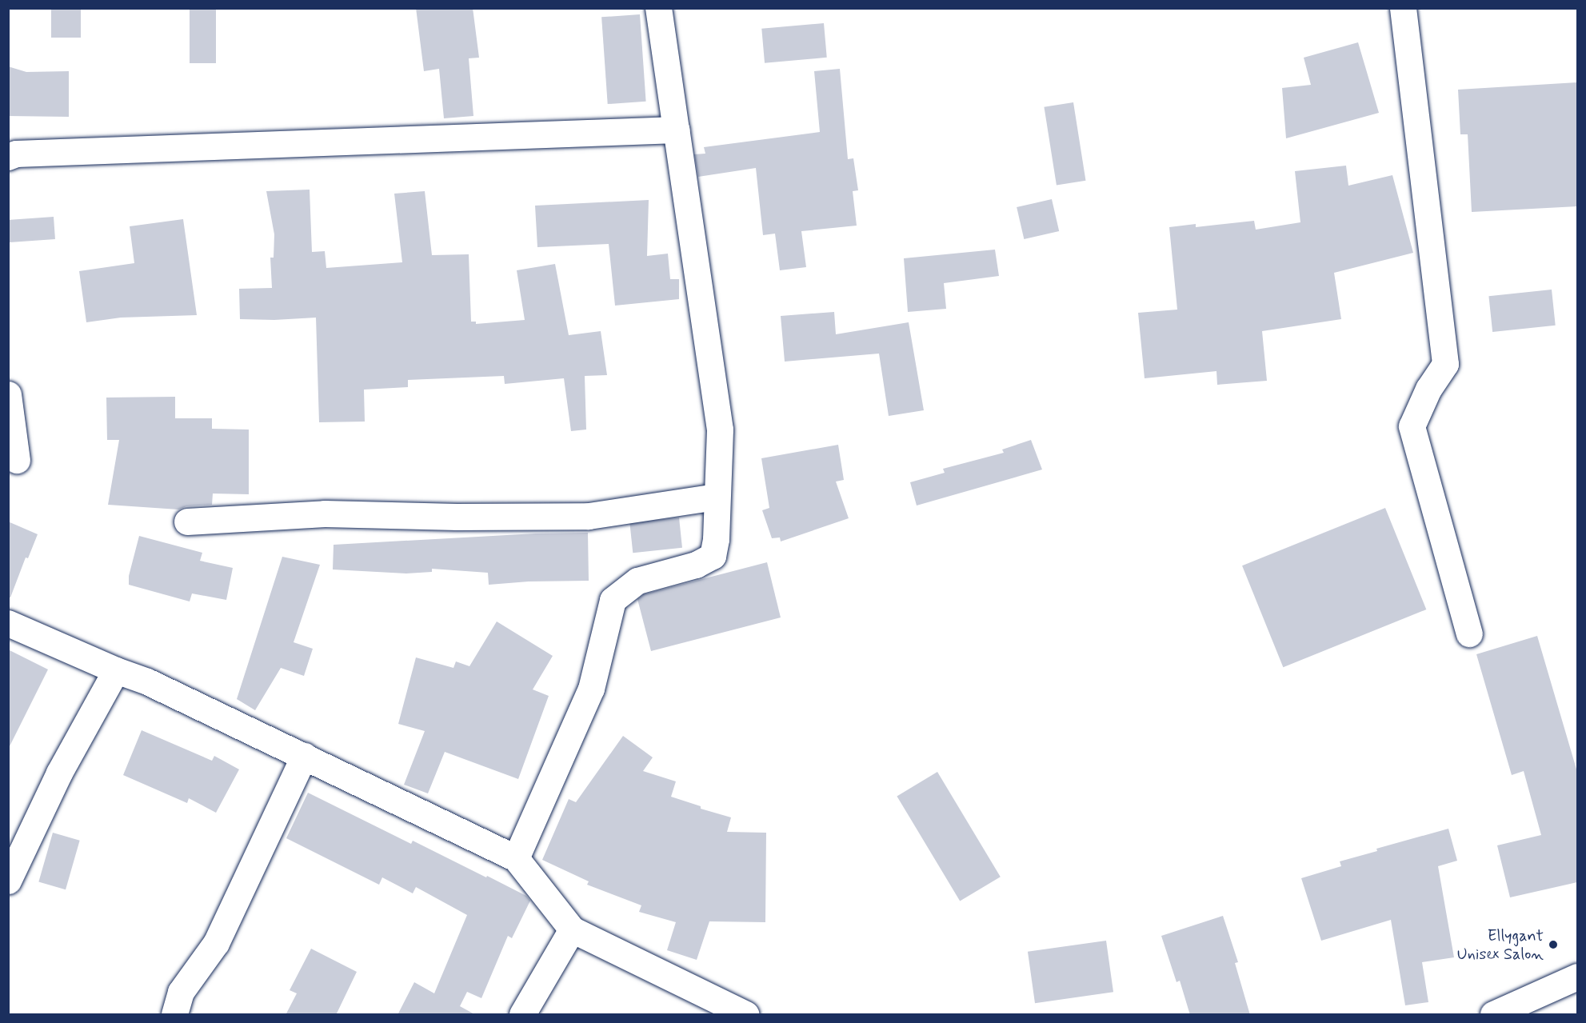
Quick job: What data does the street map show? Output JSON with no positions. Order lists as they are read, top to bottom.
{
  "places": ["Ellygant Unisex Salon"]
}
